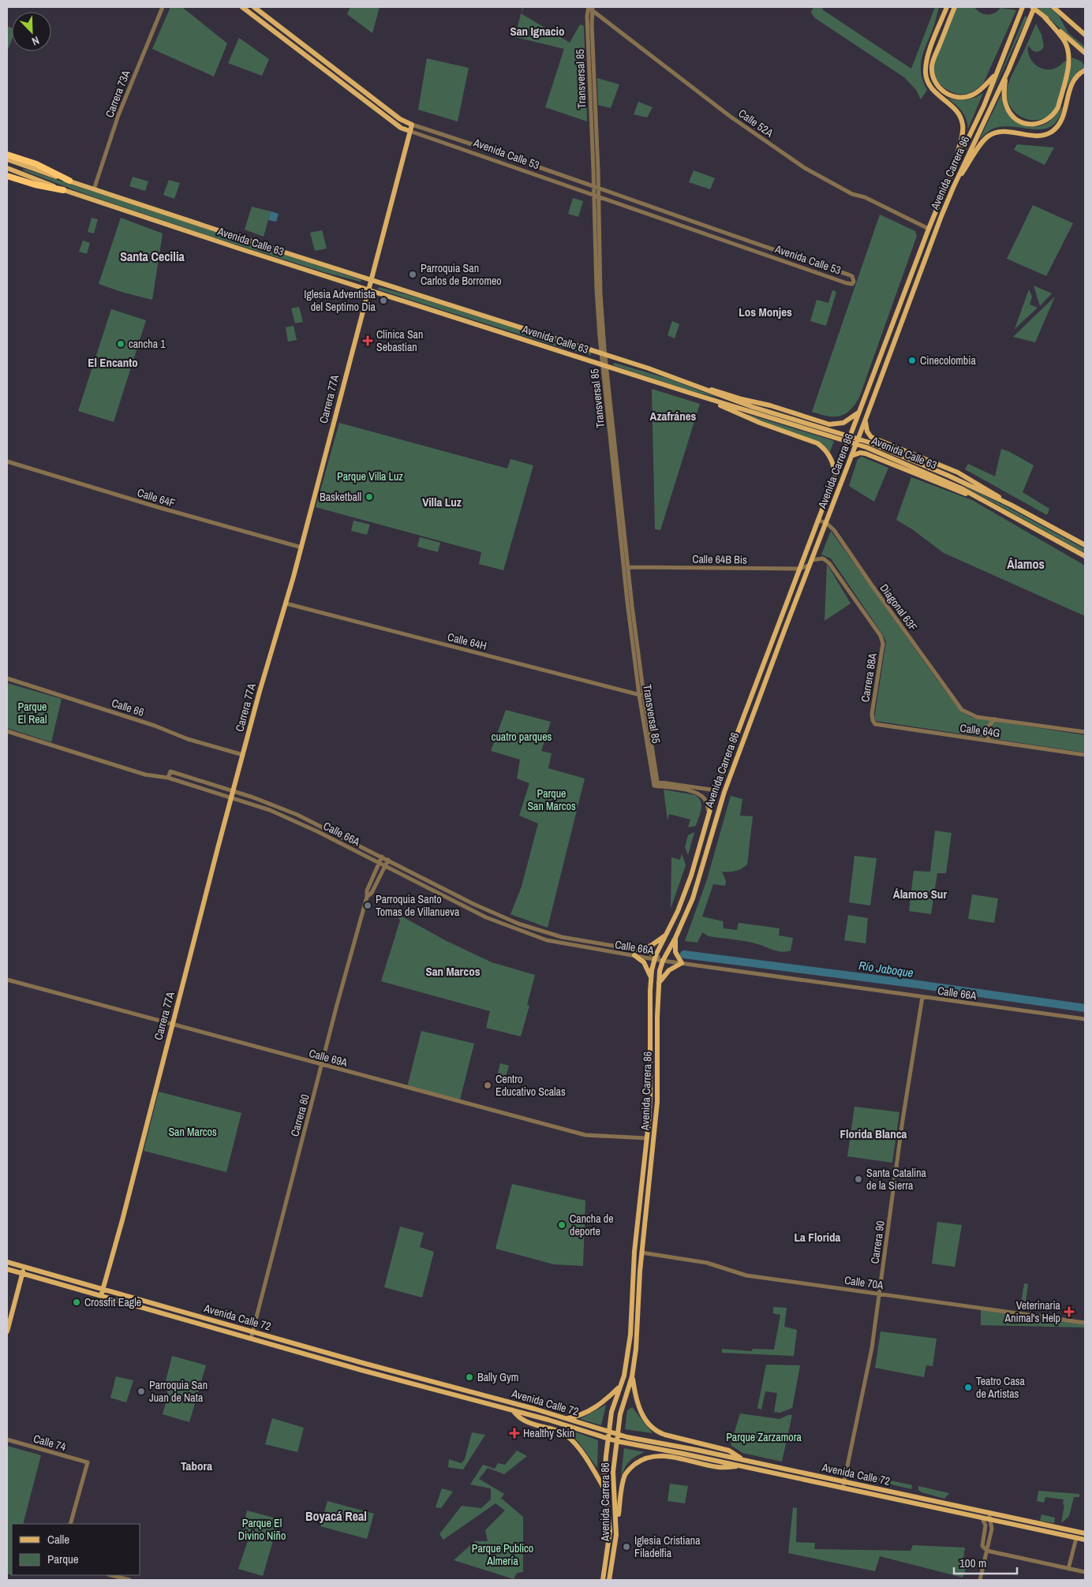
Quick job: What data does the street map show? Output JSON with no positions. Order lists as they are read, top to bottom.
{
  "streets": {
    "main road": [
      "Avenida Calle 53",
      "Avenida Carrera 86",
      "Avenida Calle 63",
      "Carrera 77A",
      "Avenida Calle 72"
    ],
    "street": [
      "Transversal 85",
      "Carrera 73A",
      "Calle 52A",
      "Calle 64F",
      "Calle 64B Bis",
      "Diagonal 63F",
      "Calle 64H",
      "Carrera 88A",
      "Calle 66",
      "Calle 64G",
      "Calle 66A",
      "Calle 69A",
      "Carrera 80",
      "Carrera 90",
      "Calle 70A",
      "Calle 74"
    ]
  },
  "crossings": [
    ["Transversal 85", "Calle 52A"],
    ["Transversal 85", "Avenida Calle 53"],
    ["Transversal 85", "Avenida Calle 63"],
    ["Transversal 85", "Calle 64B Bis"],
    ["Transversal 85", "Calle 64H"],
    ["Carrera 73A", "Avenida Calle 63"],
    ["Calle 52A", "Avenida Carrera 86"],
    ["Avenida Calle 53", "Carrera 77A"],
    ["Avenida Carrera 86", "Calle 64B Bis"],
    ["Avenida Carrera 86", "Diagonal 63F"],
    ["Avenida Carrera 86", "Carrera 88A"],
    ["Avenida Carrera 86", "Calle 66A"],
    ["Avenida Carrera 86", "Calle 69A"],
    ["Avenida Carrera 86", "Calle 70A"],
    ["Avenida Carrera 86", "Avenida Calle 72"],
    ["Avenida Calle 63", "Carrera 77A"],
    ["Carrera 77A", "Calle 64F"],
    ["Carrera 77A", "Calle 64H"],
    ["Carrera 77A", "Calle 66"],
    ["Carrera 77A", "Calle 66A"],
    ["Carrera 77A", "Calle 69A"],
    ["Carrera 77A", "Avenida Calle 72"],
    ["Calle 64B Bis", "Carrera 88A"],
    ["Diagonal 63F", "Calle 64G"],
    ["Carrera 88A", "Calle 64G"],
    ["Calle 66A", "Carrera 80"],
    ["Calle 66A", "Carrera 90"],
    ["Calle 69A", "Carrera 80"],
    ["Carrera 80", "Avenida Calle 72"],
    ["Carrera 90", "Calle 70A"],
    ["Carrera 90", "Avenida Calle 72"]
  ],
  "districts": [
    "San Ignacio",
    "Santa Cecilia",
    "Los Monjes",
    "El Encanto",
    "Azafránes",
    "Villa Luz",
    "Álamos",
    "Álamos Sur",
    "San Marcos",
    "Florida Blanca",
    "La Florida",
    "Tabora",
    "Boyacá Real"
  ],
  "water": ["Río Jaboque"],
  "parks": [
    "Parque Villa Luz",
    "Parque El Real",
    "cuatro parques",
    "Parque San Marcos",
    "San Marcos",
    "Parque Zarzamora",
    "Parque El Divino Niño",
    "Parque Publico Almería"
  ],
  "places": {
    "other": [
      "Parroquia San Carlos de Borromeo",
      "Iglesia Adventista del Septimo Dia",
      "cancha 1",
      "Cinecolombia",
      "Basketball",
      "Parroquia Santo Tomas de Villanueva",
      "Centro Educativo Scalas",
      "Santa Catalina de la Sierra",
      "Cancha de deporte",
      "Crossfit Eagle",
      "Bally Gym",
      "Teatro Casa de Artistas",
      "Parroquia San Juan de Nata",
      "Iglesia Cristiana Filadelfia"
    ],
    "health": ["Clínica San Sebastian", "Veterinaria Animal's Help", "Healthy Skin"]
  },
  "legend": ["Calle", "Parque"],
  "scale_bar": "100 m",
  "north": "bottom right"
}
